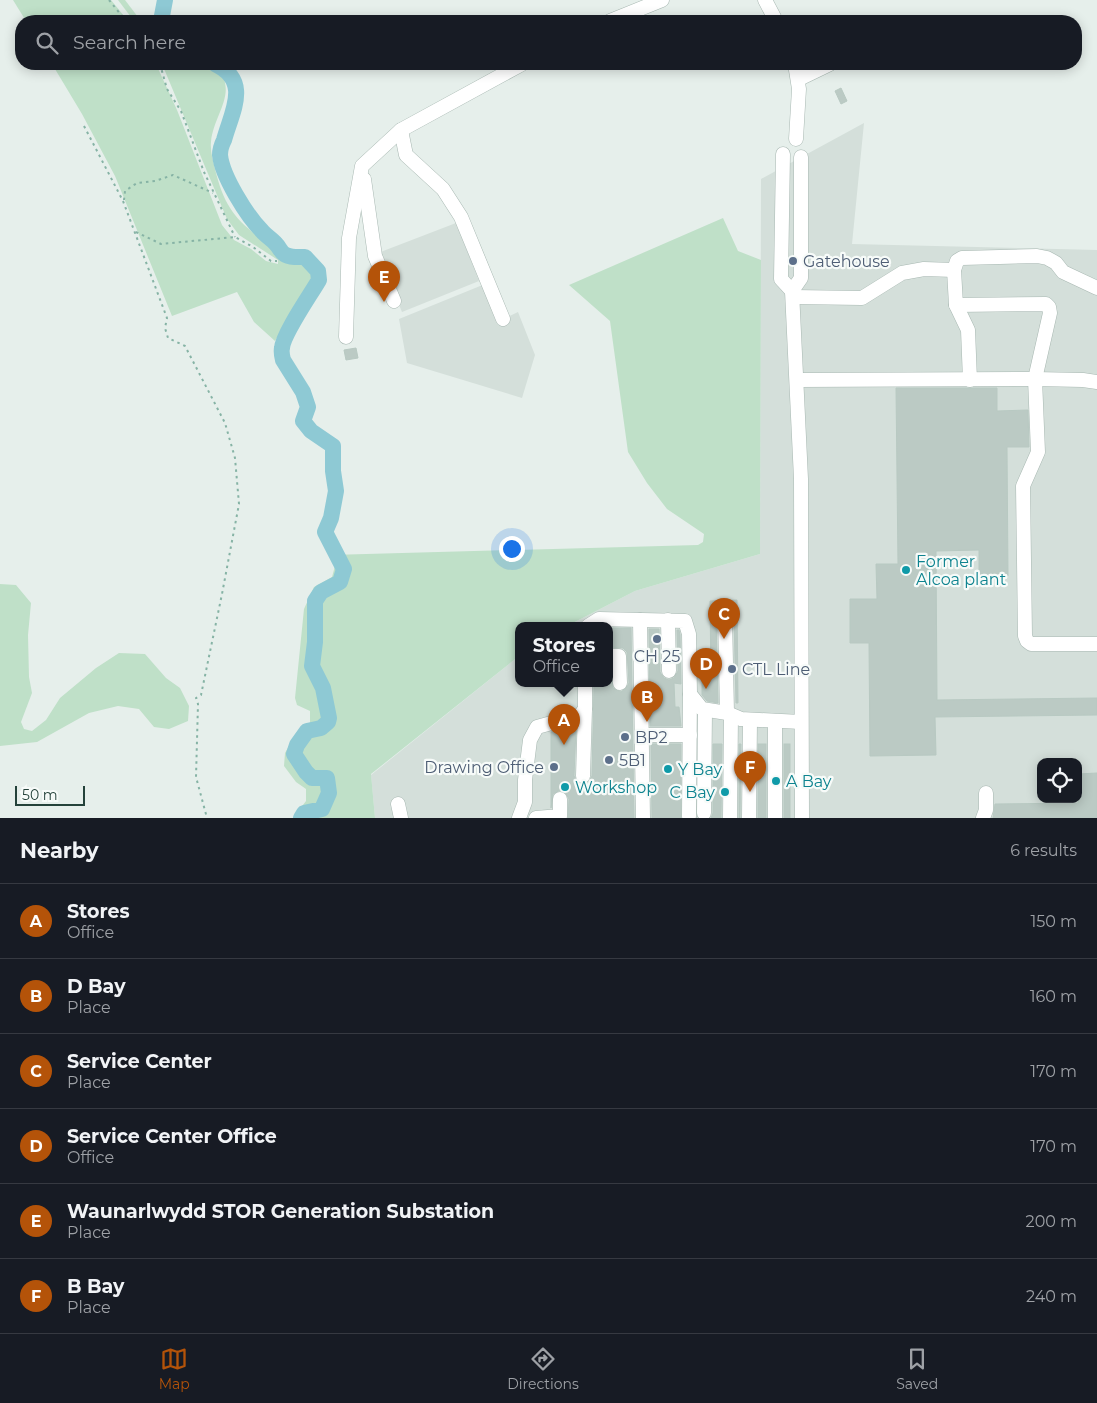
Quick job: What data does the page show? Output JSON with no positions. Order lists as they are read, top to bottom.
{
  "places": [
    "Gatehouse",
    "Former Alcoa plant",
    "CH 25",
    "CTL Line",
    "BP2",
    "5B1",
    "Drawing Office",
    "Y Bay",
    "A Bay",
    "Workshop",
    "C Bay"
  ],
  "scale_bar": "50 m",
  "page": {
    "search": "Search here",
    "pins": [
      "E",
      "C",
      "D",
      "B",
      "A",
      "F"
    ],
    "popup": ["Stores", "Office"],
    "scale": "50 m",
    "heading": ["Nearby", "6 results"],
    "list": [
      {
        "mark": "A",
        "name": "Stores",
        "note": "Office",
        "value": "150 m"
      },
      {
        "mark": "B",
        "name": "D Bay",
        "note": "Place",
        "value": "160 m"
      },
      {
        "mark": "C",
        "name": "Service Center",
        "note": "Place",
        "value": "170 m"
      },
      {
        "mark": "D",
        "name": "Service Center Office",
        "note": "Office",
        "value": "170 m"
      },
      {
        "mark": "E",
        "name": "Waunarlwydd STOR Generation Substation",
        "note": "Place",
        "value": "200 m"
      },
      {
        "mark": "F",
        "name": "B Bay",
        "note": "Place",
        "value": "240 m"
      }
    ],
    "nav": ["Map", "Directions", "Saved"]
  }
}
